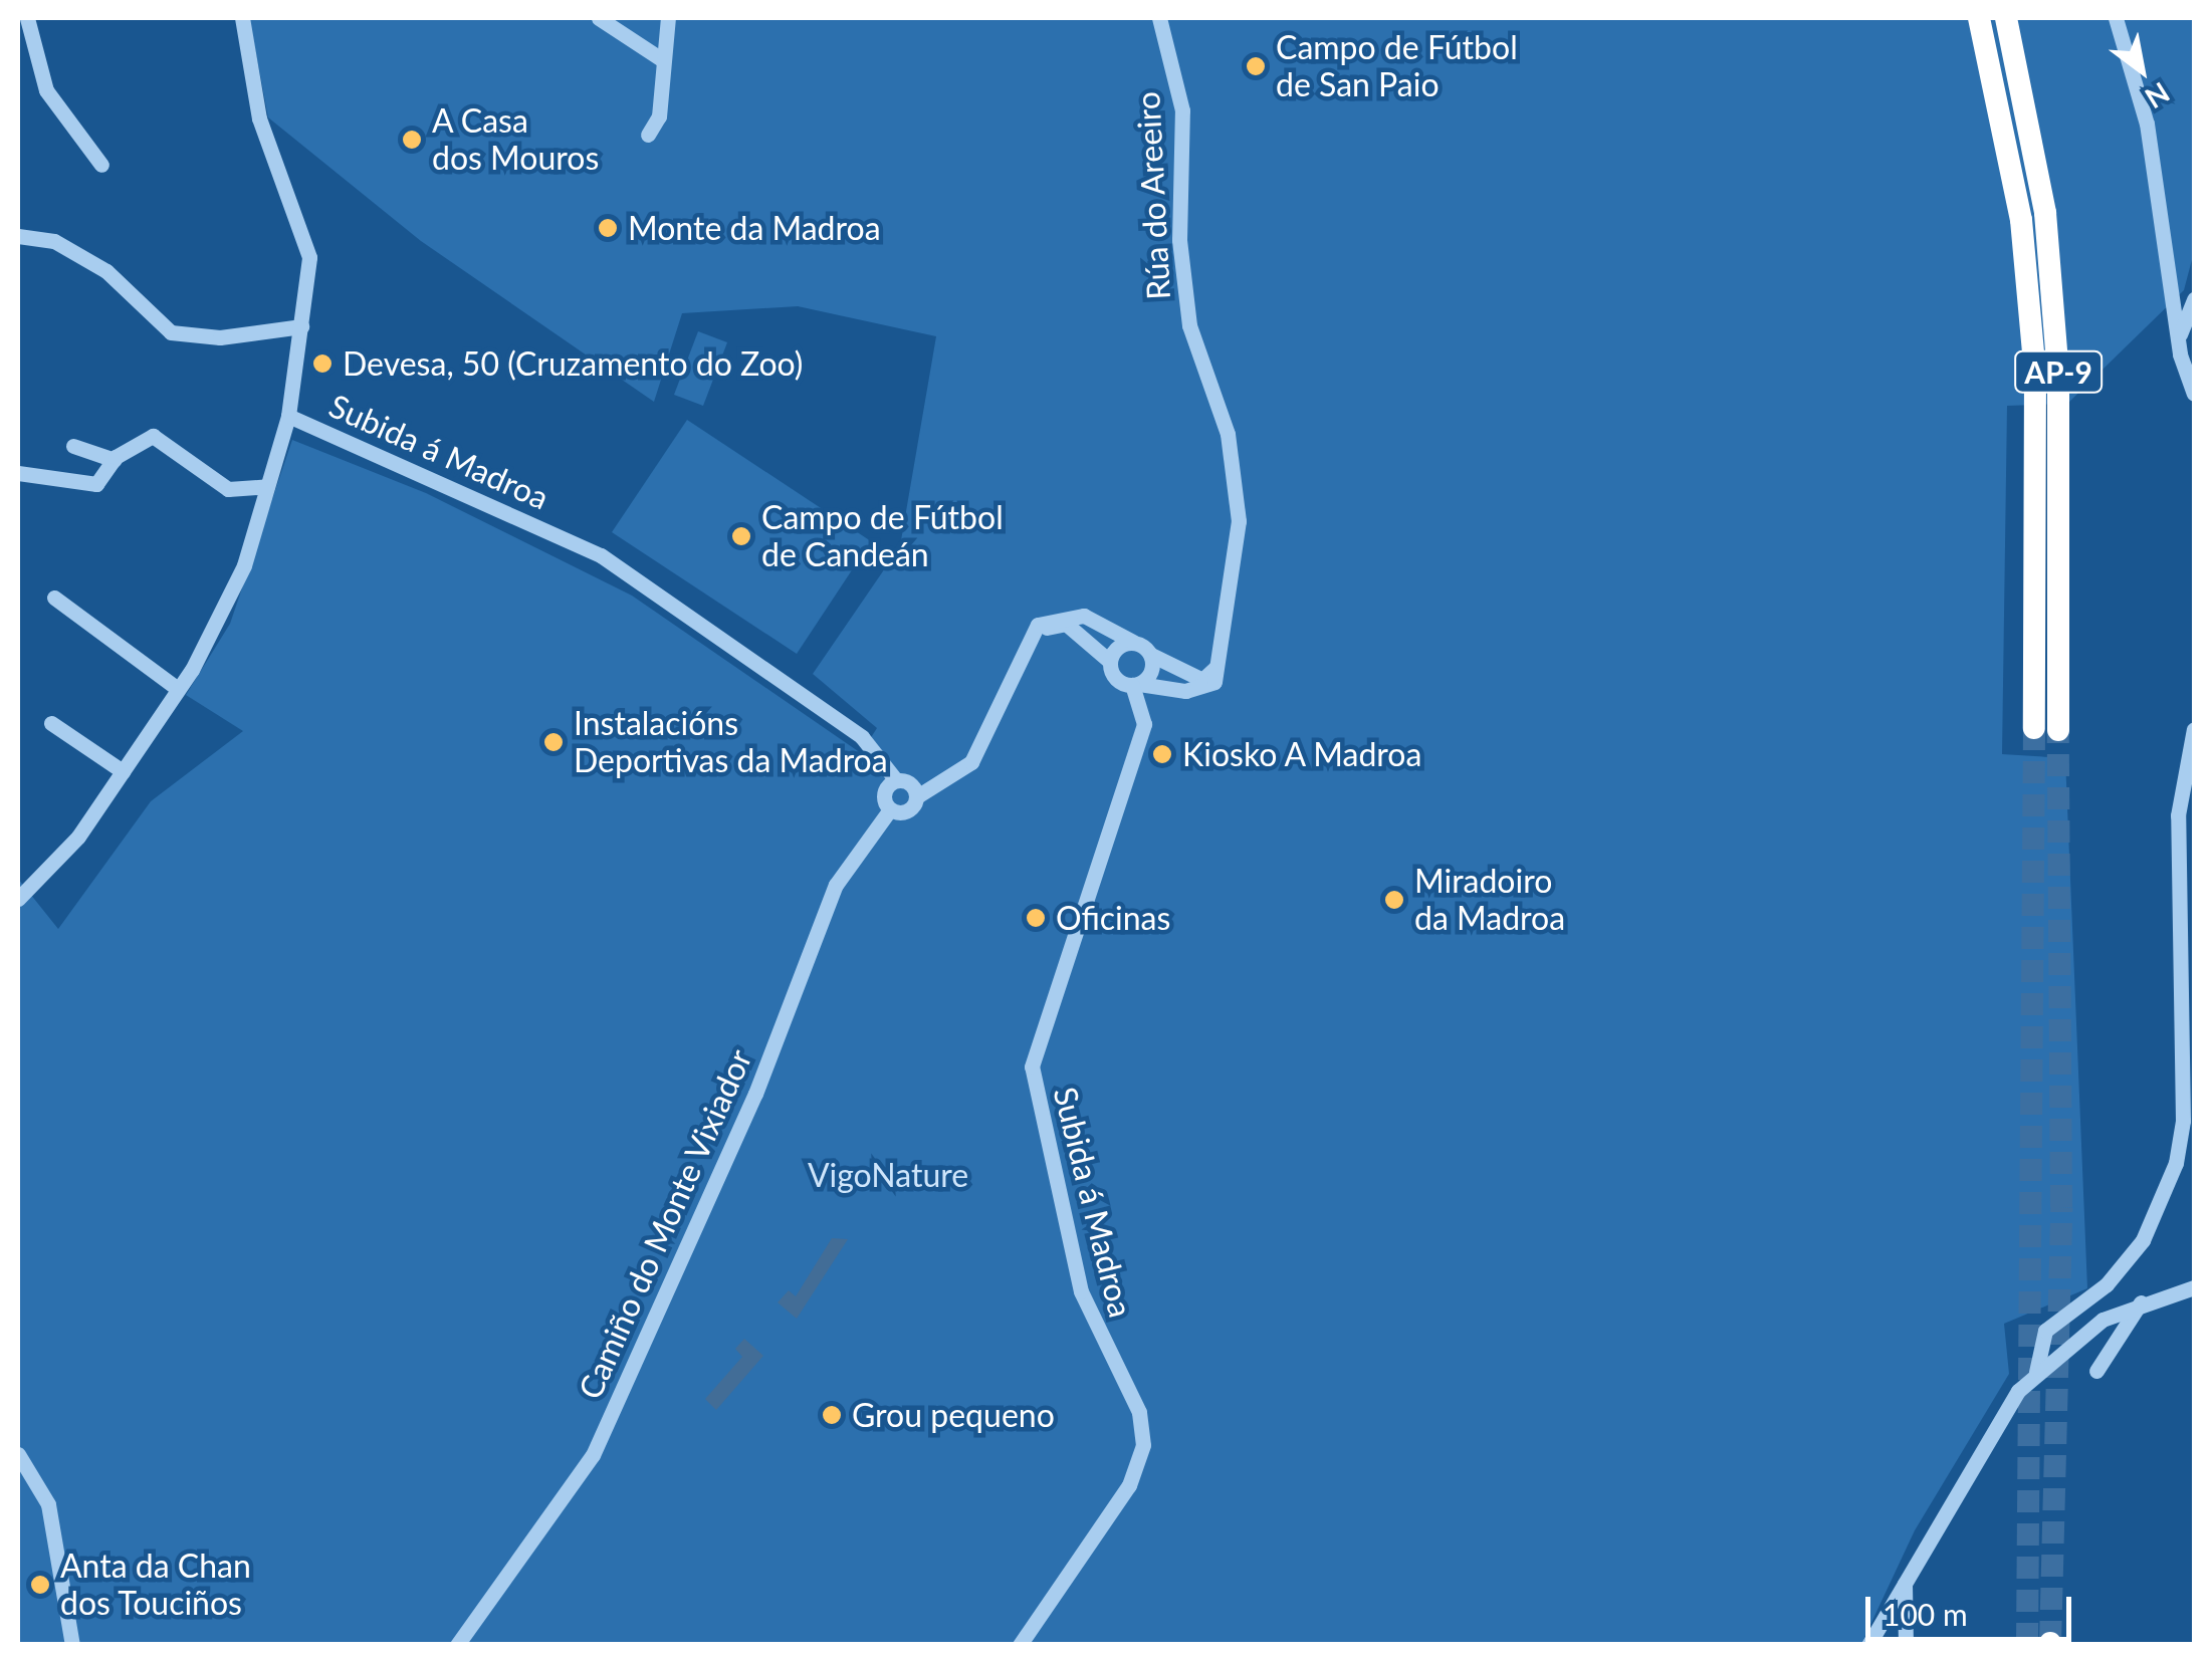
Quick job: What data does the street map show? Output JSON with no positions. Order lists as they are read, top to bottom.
{
  "streets": {
    "highway": ["AP-9"],
    "street": ["Rúa do Areeiro", "Subida á Madroa", "Camiño do Monte Vixiador"]
  },
  "parks": ["VigoNature"],
  "places": [
    "Campo de Fútbol de San Paio",
    "A Casa dos Mouros",
    "Monte da Madroa",
    "Devesa, 50 (Cruzamento do Zoo)",
    "Campo de Fútbol de Candeán",
    "Instalacións Deportivas da Madroa",
    "Kiosko A Madroa",
    "Miradoiro da Madroa",
    "Oficinas",
    "Grou pequeno",
    "Anta da Chan dos Touciños"
  ],
  "scale_bar": "100 m",
  "north": "bottom right"
}
